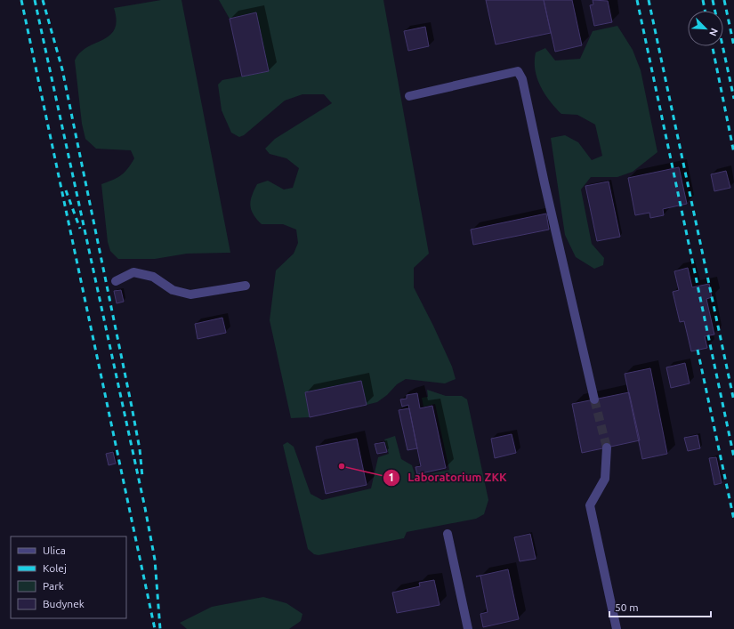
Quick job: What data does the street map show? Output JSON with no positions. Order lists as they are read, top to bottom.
{
  "places": ["Laboratorium ZKK"],
  "legend": [
    "Ulica",
    "Kolej",
    "Park",
    "Budynek"
  ],
  "scale_bar": "50 m",
  "north": "bottom right"
}
